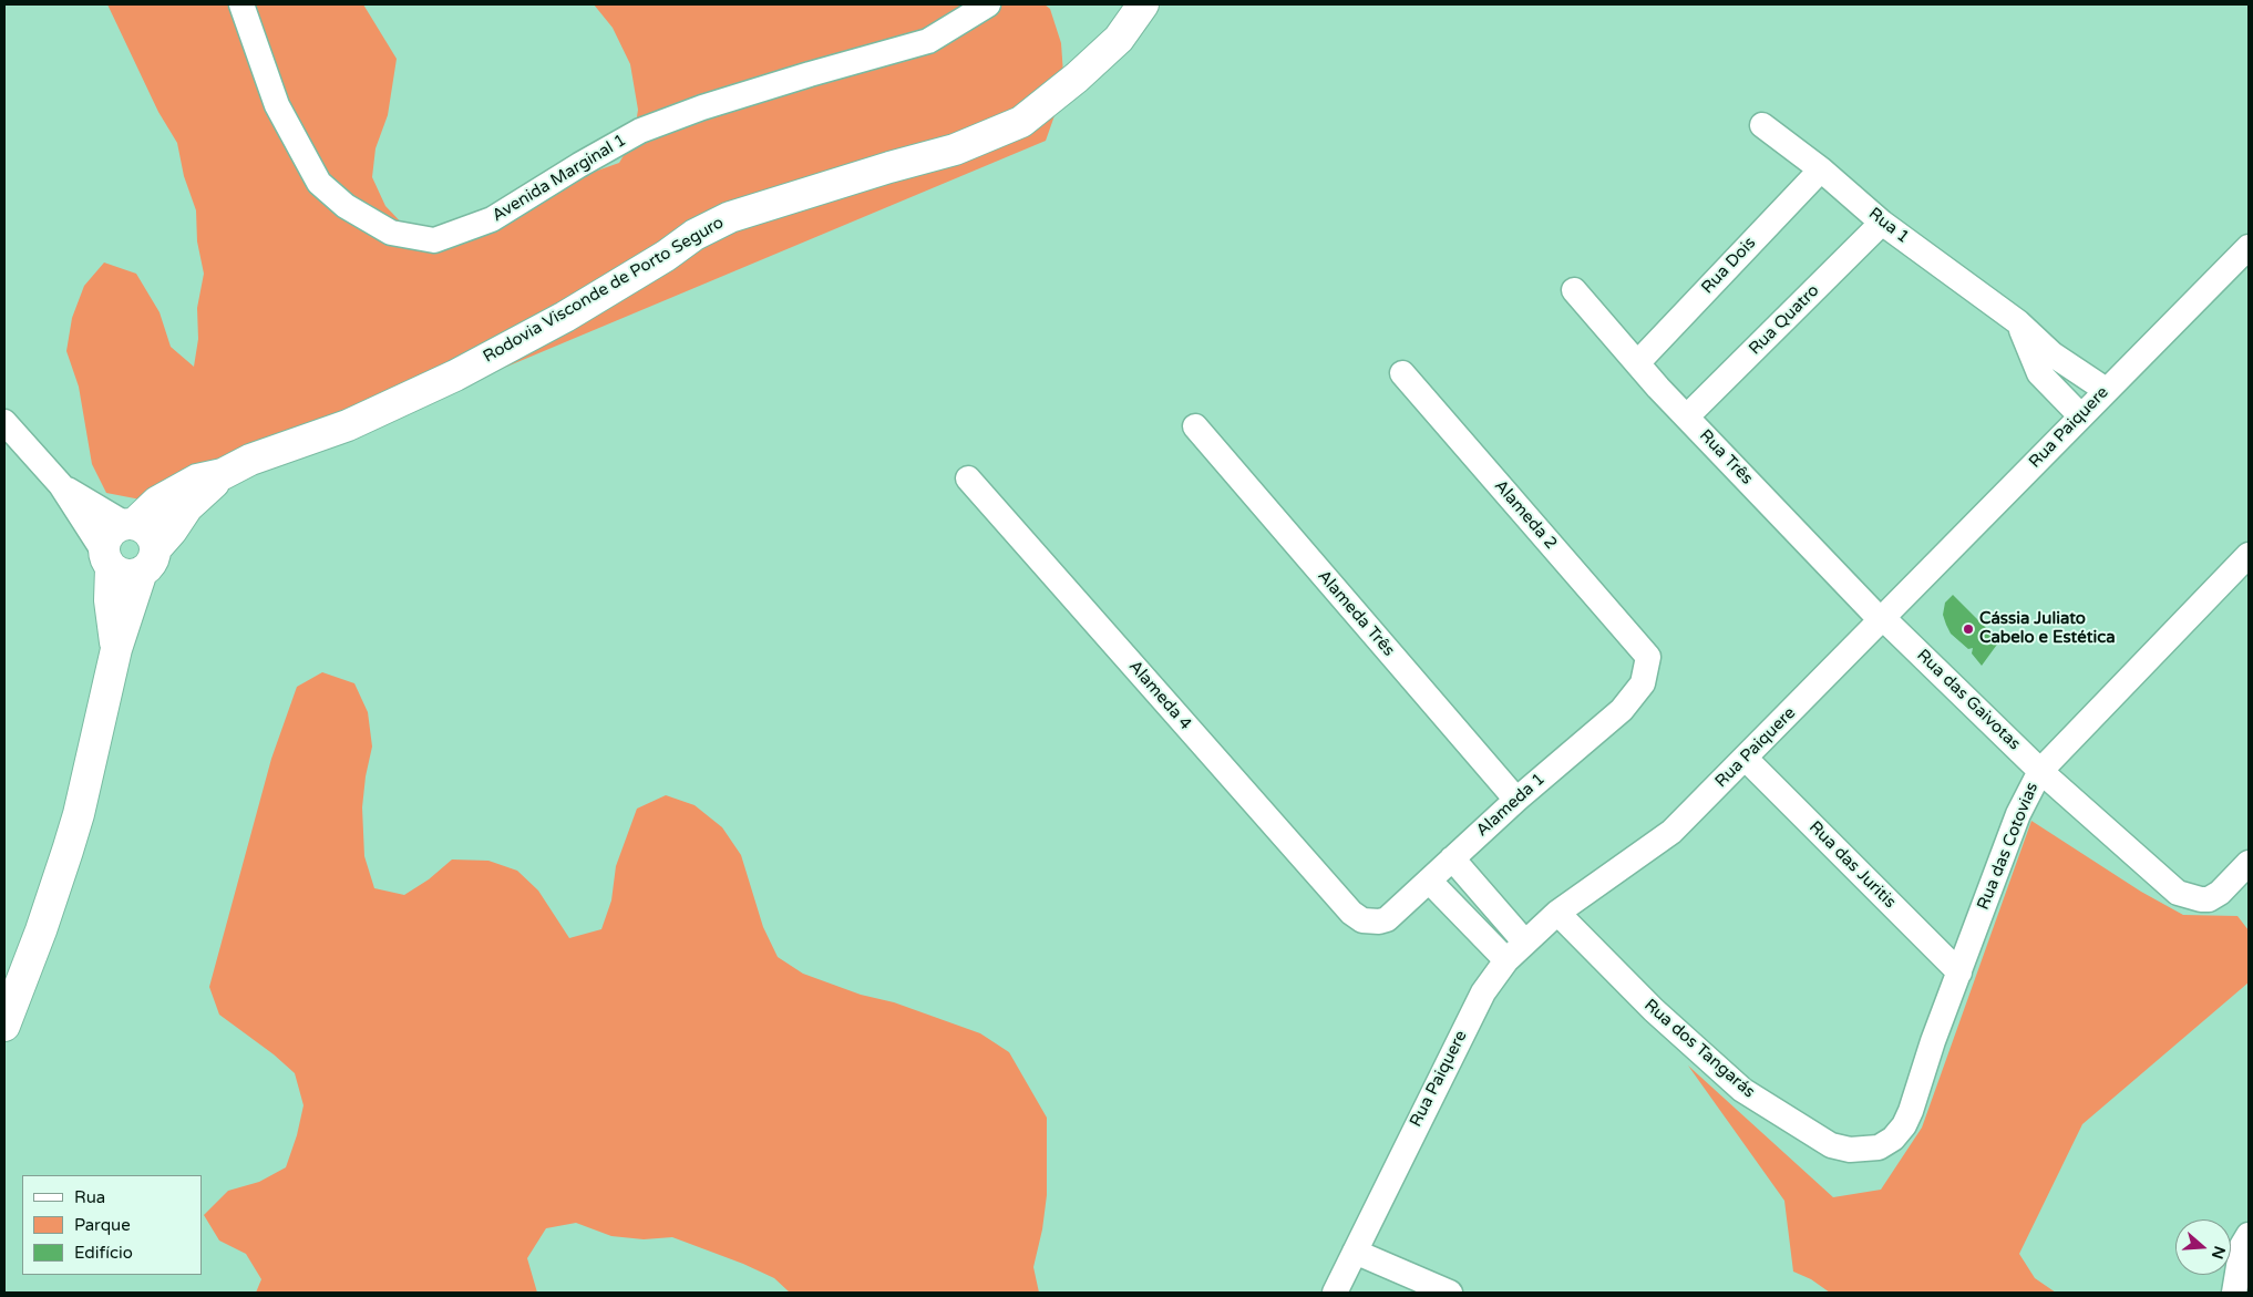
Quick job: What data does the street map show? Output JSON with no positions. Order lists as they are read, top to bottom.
{
  "streets": {
    "main road": ["Rodovia Visconde de Porto Seguro"],
    "street": [
      "Avenida Marginal 1",
      "Rua 1",
      "Rua Dois",
      "Rua Quatro",
      "Rua Paiquere",
      "Rua Três",
      "Alameda 2",
      "Alameda Três",
      "Alameda 4",
      "Rua das Gaivotas",
      "Alameda 1",
      "Rua das Cotovias",
      "Rua das Juritis",
      "Rua dos Tangarás"
    ]
  },
  "crossings": [
    ["Rua 1", "Rua Dois"],
    ["Rua 1", "Rua Quatro"],
    ["Rua 1", "Rua Paiquere"],
    ["Rua Dois", "Rua Três"],
    ["Rua Quatro", "Rua Três"],
    ["Rua Paiquere", "Rua Três"],
    ["Rua Paiquere", "Rua das Gaivotas"],
    ["Rua Paiquere", "Rua das Juritis"],
    ["Rua Paiquere", "Rua dos Tangarás"],
    ["Rua Três", "Rua das Gaivotas"],
    ["Alameda 2", "Alameda 1"],
    ["Alameda Três", "Alameda 1"],
    ["Alameda 4", "Alameda 1"],
    ["Rua das Gaivotas", "Rua das Cotovias"],
    ["Rua das Cotovias", "Rua das Juritis"],
    ["Rua das Cotovias", "Rua dos Tangarás"]
  ],
  "places": ["Cássia Juliato Cabelo e Estética"],
  "legend": ["Rua", "Parque", "Edifício"],
  "north": "right"
}
